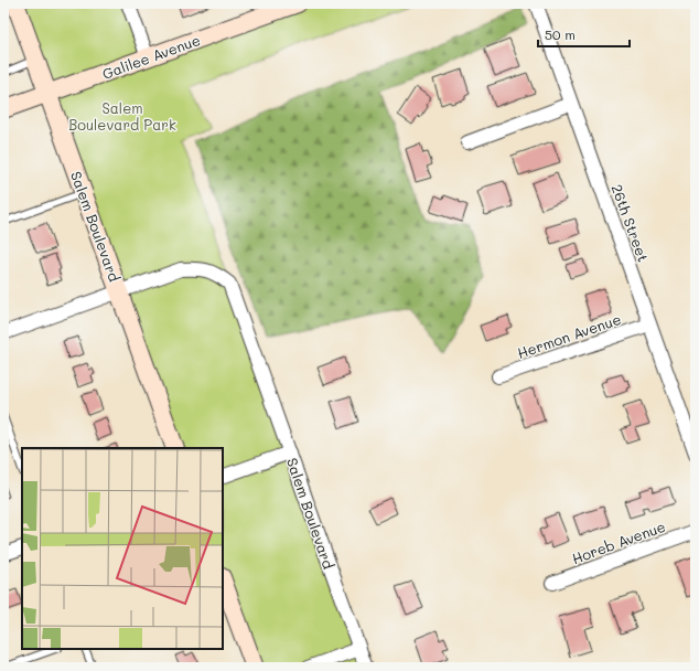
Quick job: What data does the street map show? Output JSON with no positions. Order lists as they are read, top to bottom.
{
  "streets": {
    "street": [
      "Galilee Avenue",
      "26th Street",
      "Salem Boulevard",
      "Hermon Avenue",
      "Horeb Avenue"
    ]
  },
  "crossings": [
    ["Galilee Avenue", "Salem Boulevard"],
    ["26th Street", "Hermon Avenue"]
  ],
  "parks": ["Salem Boulevard Park"],
  "scale_bar": "50 m"
}
